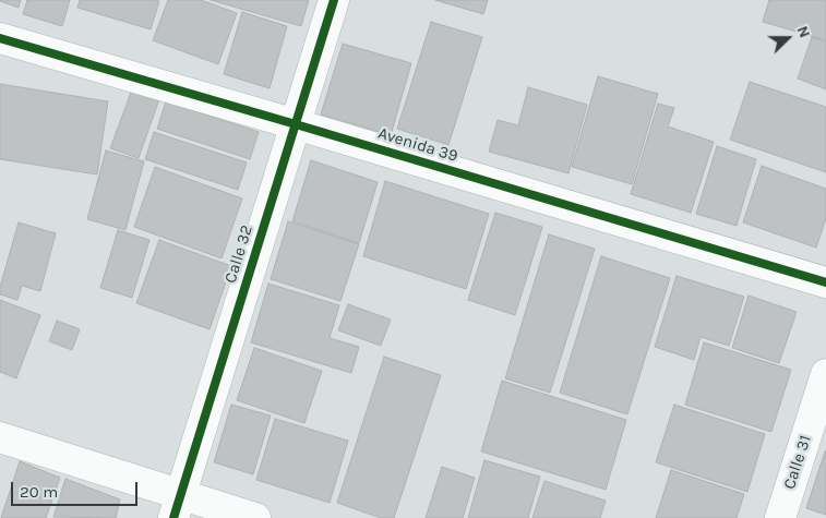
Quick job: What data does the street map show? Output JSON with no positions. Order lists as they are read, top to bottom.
{
  "streets": {
    "street": ["Avenida 39", "Calle 32", "Calle 31"]
  },
  "crossings": [
    ["Avenida 39", "Calle 32"]
  ],
  "scale_bar": "20 m",
  "north": "right"
}
